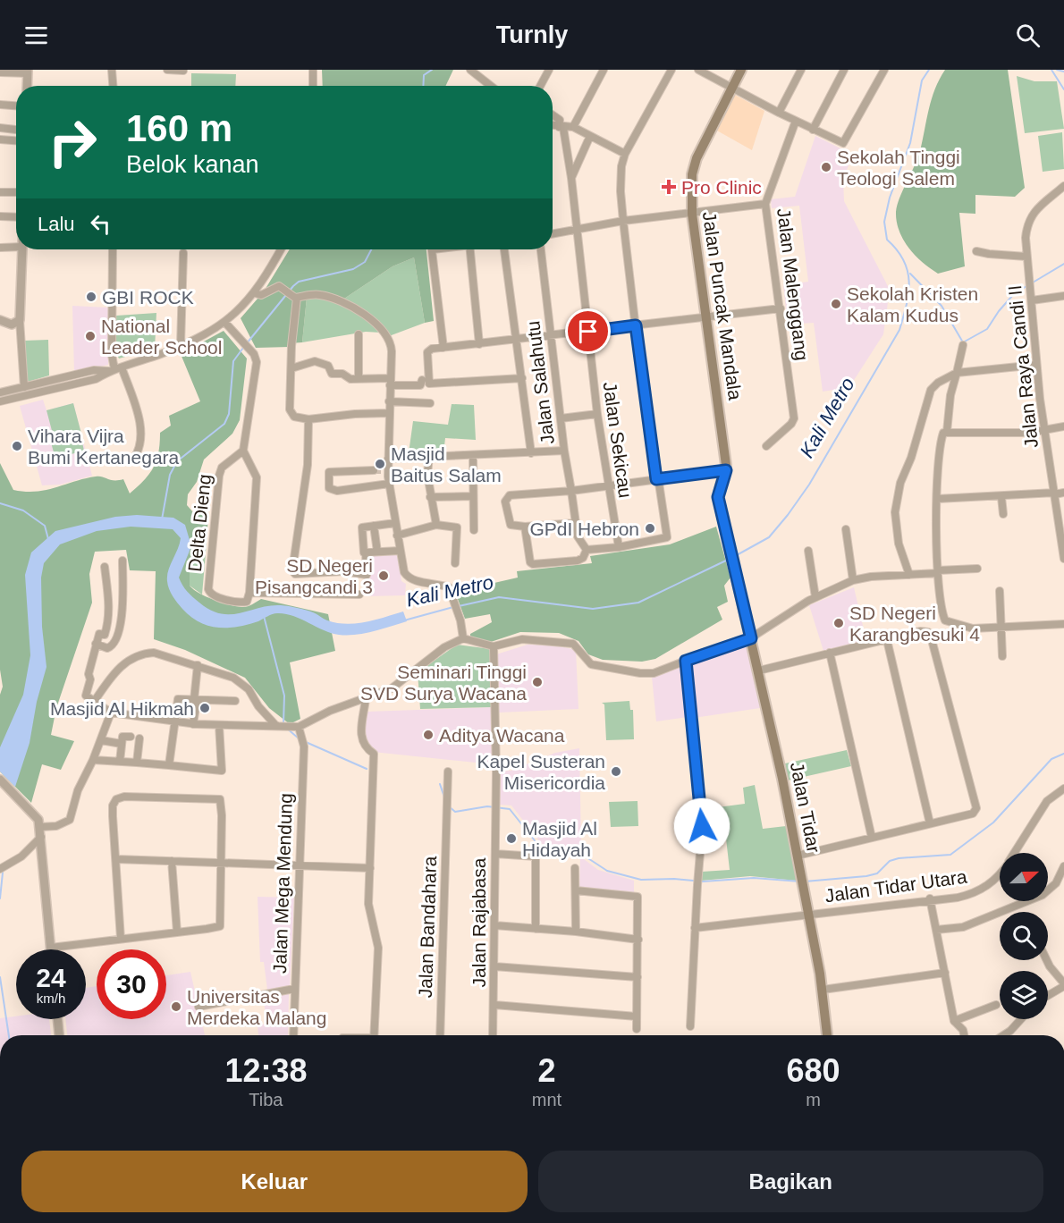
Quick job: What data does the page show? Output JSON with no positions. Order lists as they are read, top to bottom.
{
  "streets": {
    "main road": ["Jalan Puncak Mandala", "Jalan Tidar"],
    "street": [
      "Jalan Malenggang",
      "Jalan Raya Candi II",
      "Jalan Salahutu",
      "Jalan Sekicau",
      "Delta Dieng",
      "Jalan Mega Mendung",
      "Jalan Tidar Utara",
      "Jalan Rajabasa",
      "Jalan Bandahara"
    ]
  },
  "crossings": [
    ["Jalan Puncak Mandala", "Jalan Tidar"],
    ["Jalan Tidar", "Jalan Tidar Utara"]
  ],
  "water": ["Kali Metro"],
  "places": {
    "other": [
      "Sekolah Tinggi Teologi Salem",
      "GBI ROCK",
      "Sekolah Kristen Kalam Kudus",
      "National Leader School",
      "Vihara Vijra Bumi Kertanegara",
      "Masjid Baitus Salam",
      "GPdI Hebron",
      "SD Negeri Pisangcandi 3",
      "SD Negeri Karangbesuki 4",
      "Seminari Tinggi SVD Surya Wacana",
      "Masjid Al Hikmah",
      "Aditya Wacana",
      "Kapel Susteran Misericordia",
      "Masjid Al Hidayah",
      "Universitas Merdeka Malang"
    ],
    "health": ["Pro Clinic"]
  },
  "north": "right",
  "page": {
    "header": "Turnly",
    "turn": ["160 m", "Belok kanan"],
    "then": "Lalu",
    "speed": "24 km/h",
    "limit": "30",
    "eta": [
      "12:38",
      "Tiba",
      "2",
      "mnt",
      "680",
      "m"
    ],
    "buttons": ["Keluar", "Bagikan"]
  }
}
